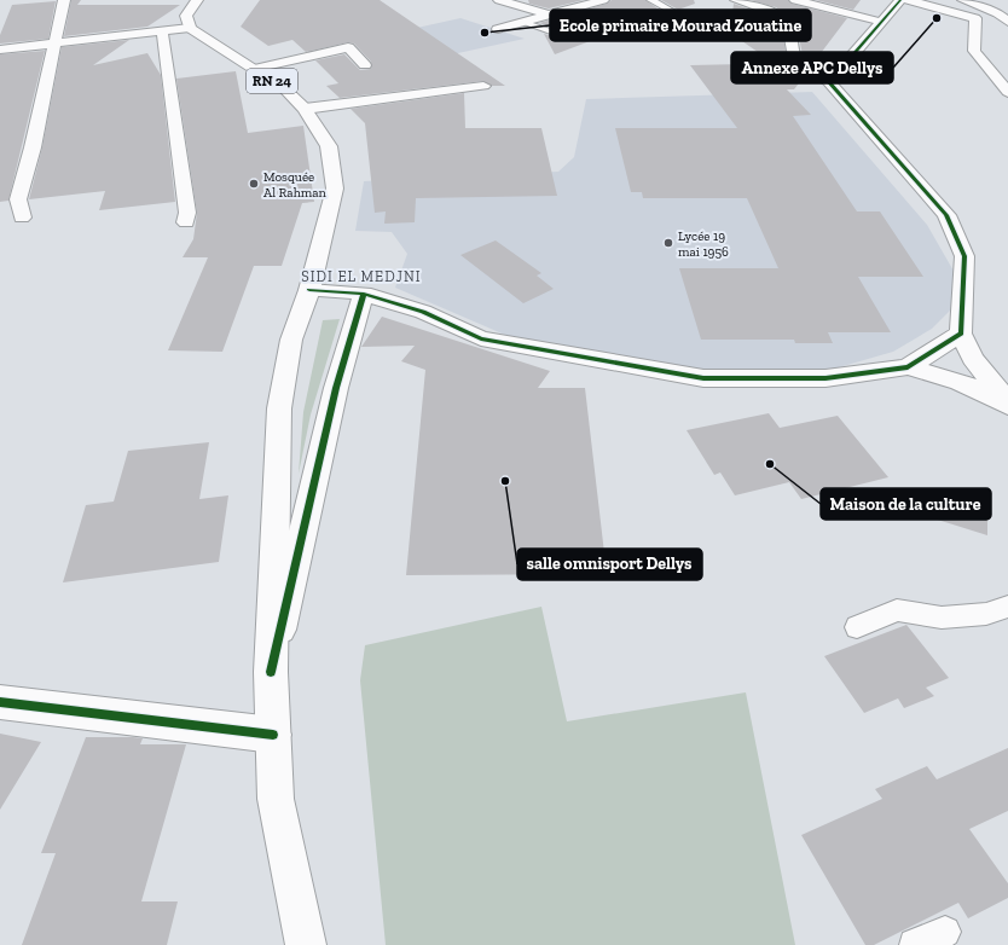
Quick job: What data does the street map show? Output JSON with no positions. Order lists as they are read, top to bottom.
{
  "streets": {
    "street": ["RN 24"]
  },
  "districts": ["SIDI EL MEDJNI"],
  "places": [
    "Annexe APC Dellys",
    "Ecole primaire Mourad Zouatine",
    "Mosquée Al Rahman",
    "Lycée 19 mai 1956",
    "Maison de la culture",
    "salle omnisport Dellys"
  ]
}
